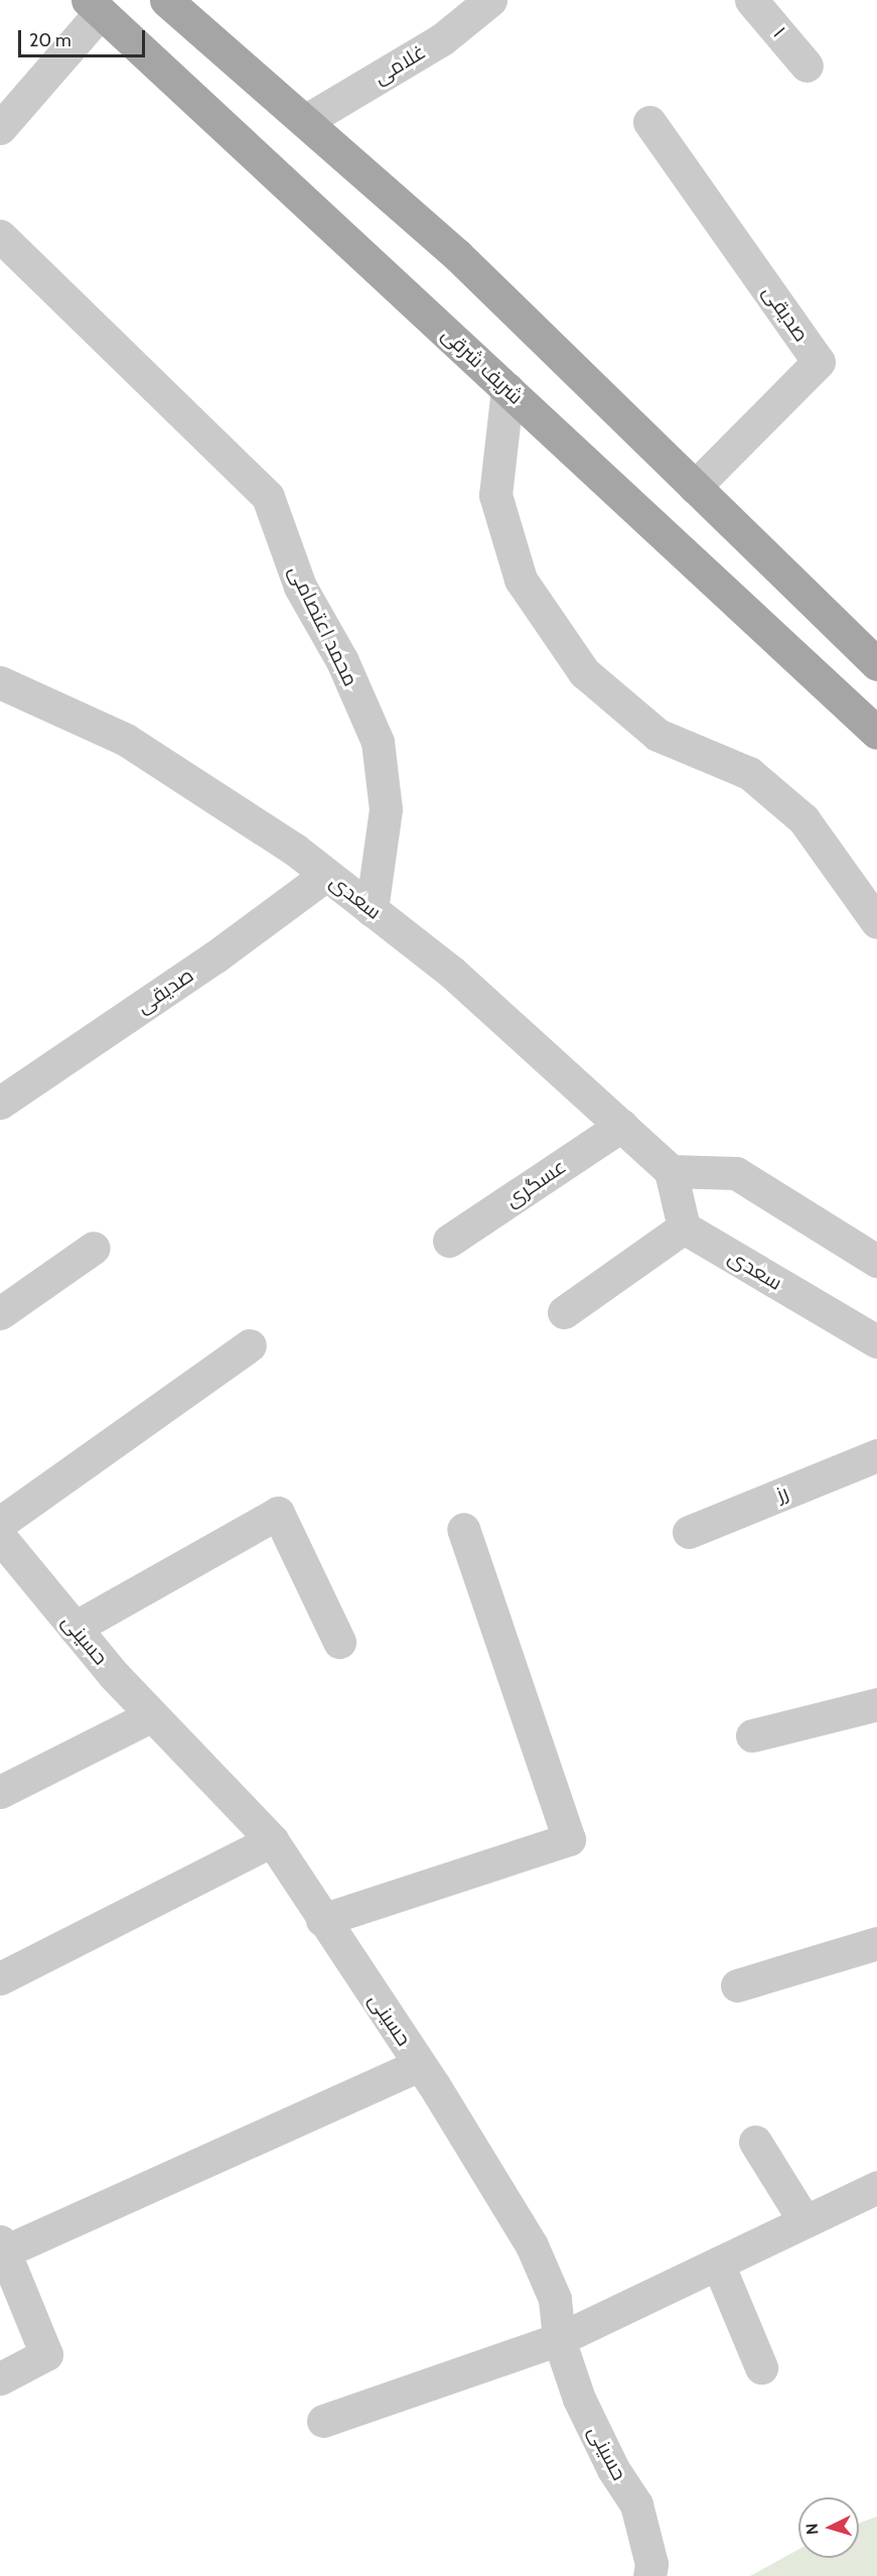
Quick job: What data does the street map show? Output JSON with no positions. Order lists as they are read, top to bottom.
{
  "streets": {
    "main road": ["شریف شرقی"],
    "street": [
      "۱",
      "غلامی",
      "صدیقی",
      "محمد اعتصامی",
      "سعدی",
      "عسگری",
      "رز",
      "حسینی"
    ]
  },
  "crossings": [
    ["صدیقی", "سعدی"],
    ["محمد اعتصامی", "سعدی"],
    ["سعدی", "عسگری"]
  ],
  "scale_bar": "20 m",
  "north": "left"
}
